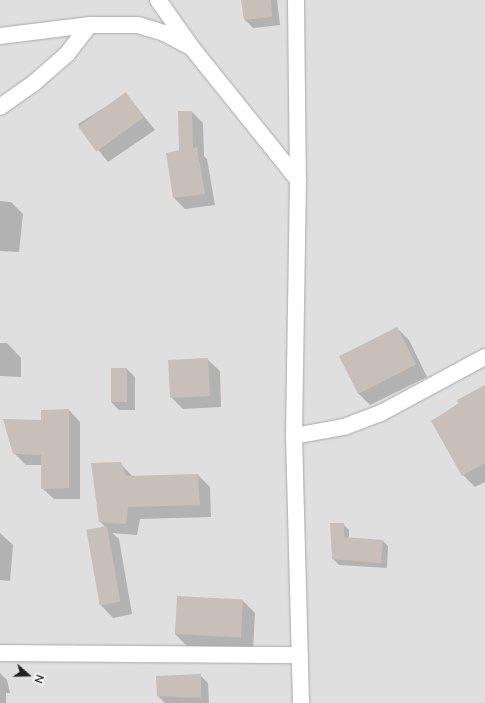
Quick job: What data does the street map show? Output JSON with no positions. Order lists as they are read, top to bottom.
{
  "north": "right"
}
